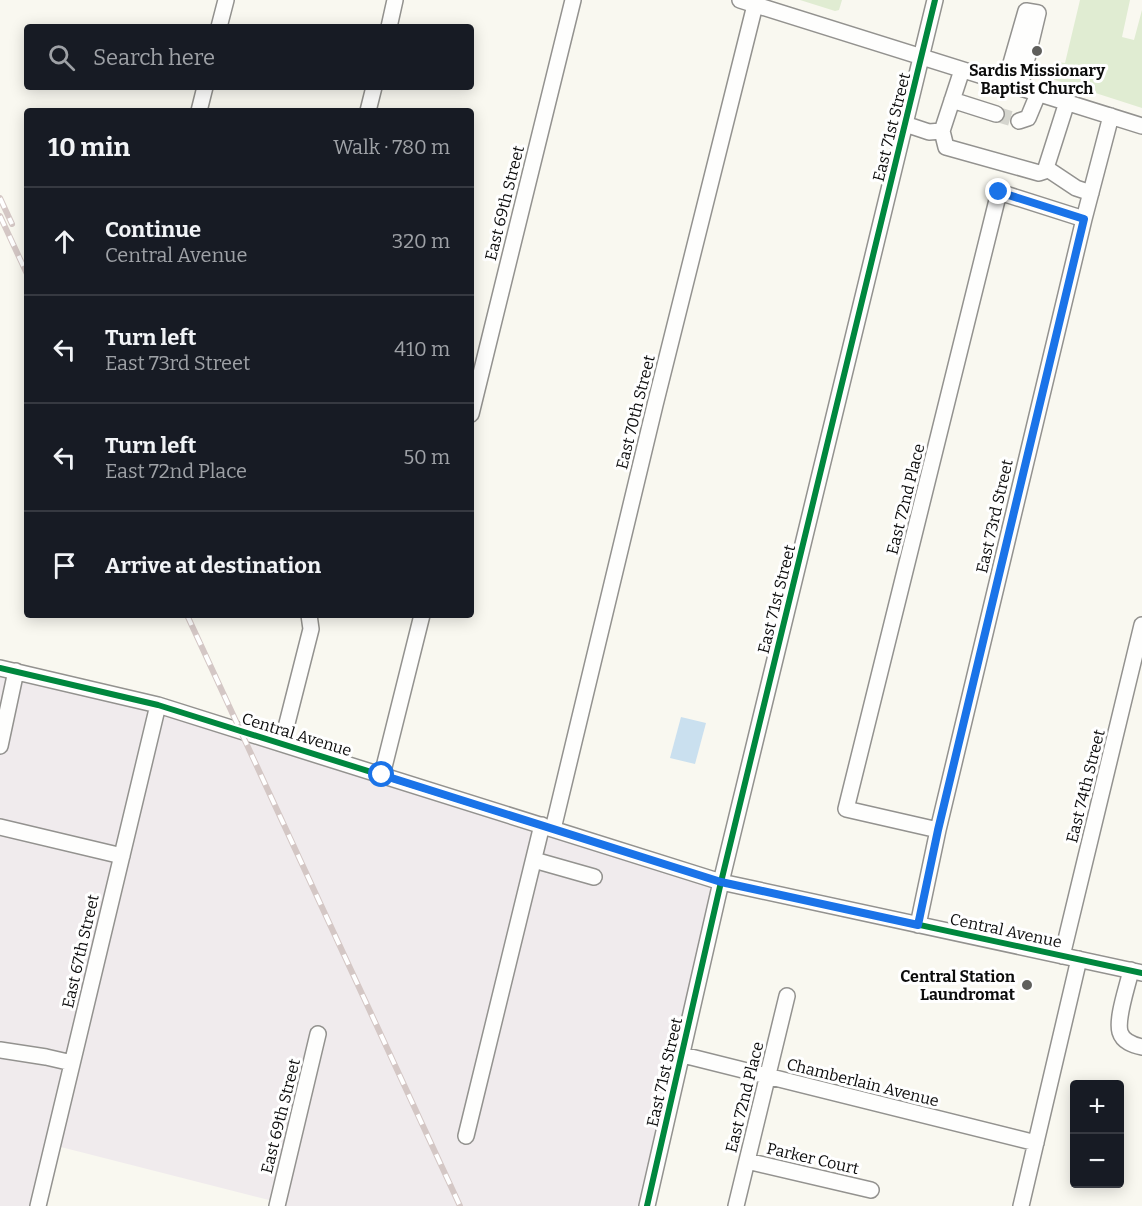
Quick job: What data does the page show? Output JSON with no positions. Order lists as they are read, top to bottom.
{
  "streets": {
    "street": [
      "East 71st Street",
      "East 69th Street",
      "East 70th Street",
      "East 72nd Place",
      "East 73rd Street",
      "Central Avenue",
      "East 74th Street",
      "East 67th Street",
      "Chamberlain Avenue",
      "Parker Court"
    ]
  },
  "crossings": [
    ["East 71st Street", "Central Avenue"],
    ["East 71st Street", "Chamberlain Avenue"],
    ["East 70th Street", "Central Avenue"],
    ["East 72nd Place", "East 73rd Street"],
    ["East 72nd Place", "Chamberlain Avenue"],
    ["East 72nd Place", "Parker Court"],
    ["East 73rd Street", "Central Avenue"],
    ["Central Avenue", "East 74th Street"],
    ["Central Avenue", "East 67th Street"]
  ],
  "places": ["Sardis Missionary Baptist Church", "Central Station Laundromat"],
  "page": {
    "search": "Search here",
    "heading": ["10 min", "Walk · 780 m"],
    "list": [
      ["Continue", "Central Avenue", "320 m"],
      ["Turn left", "East 73rd Street", "410 m"],
      ["Turn left", "East 72nd Place", "50 m"],
      "Arrive at destination"
    ],
    "map_buttons": ["+", "−"]
  }
}
